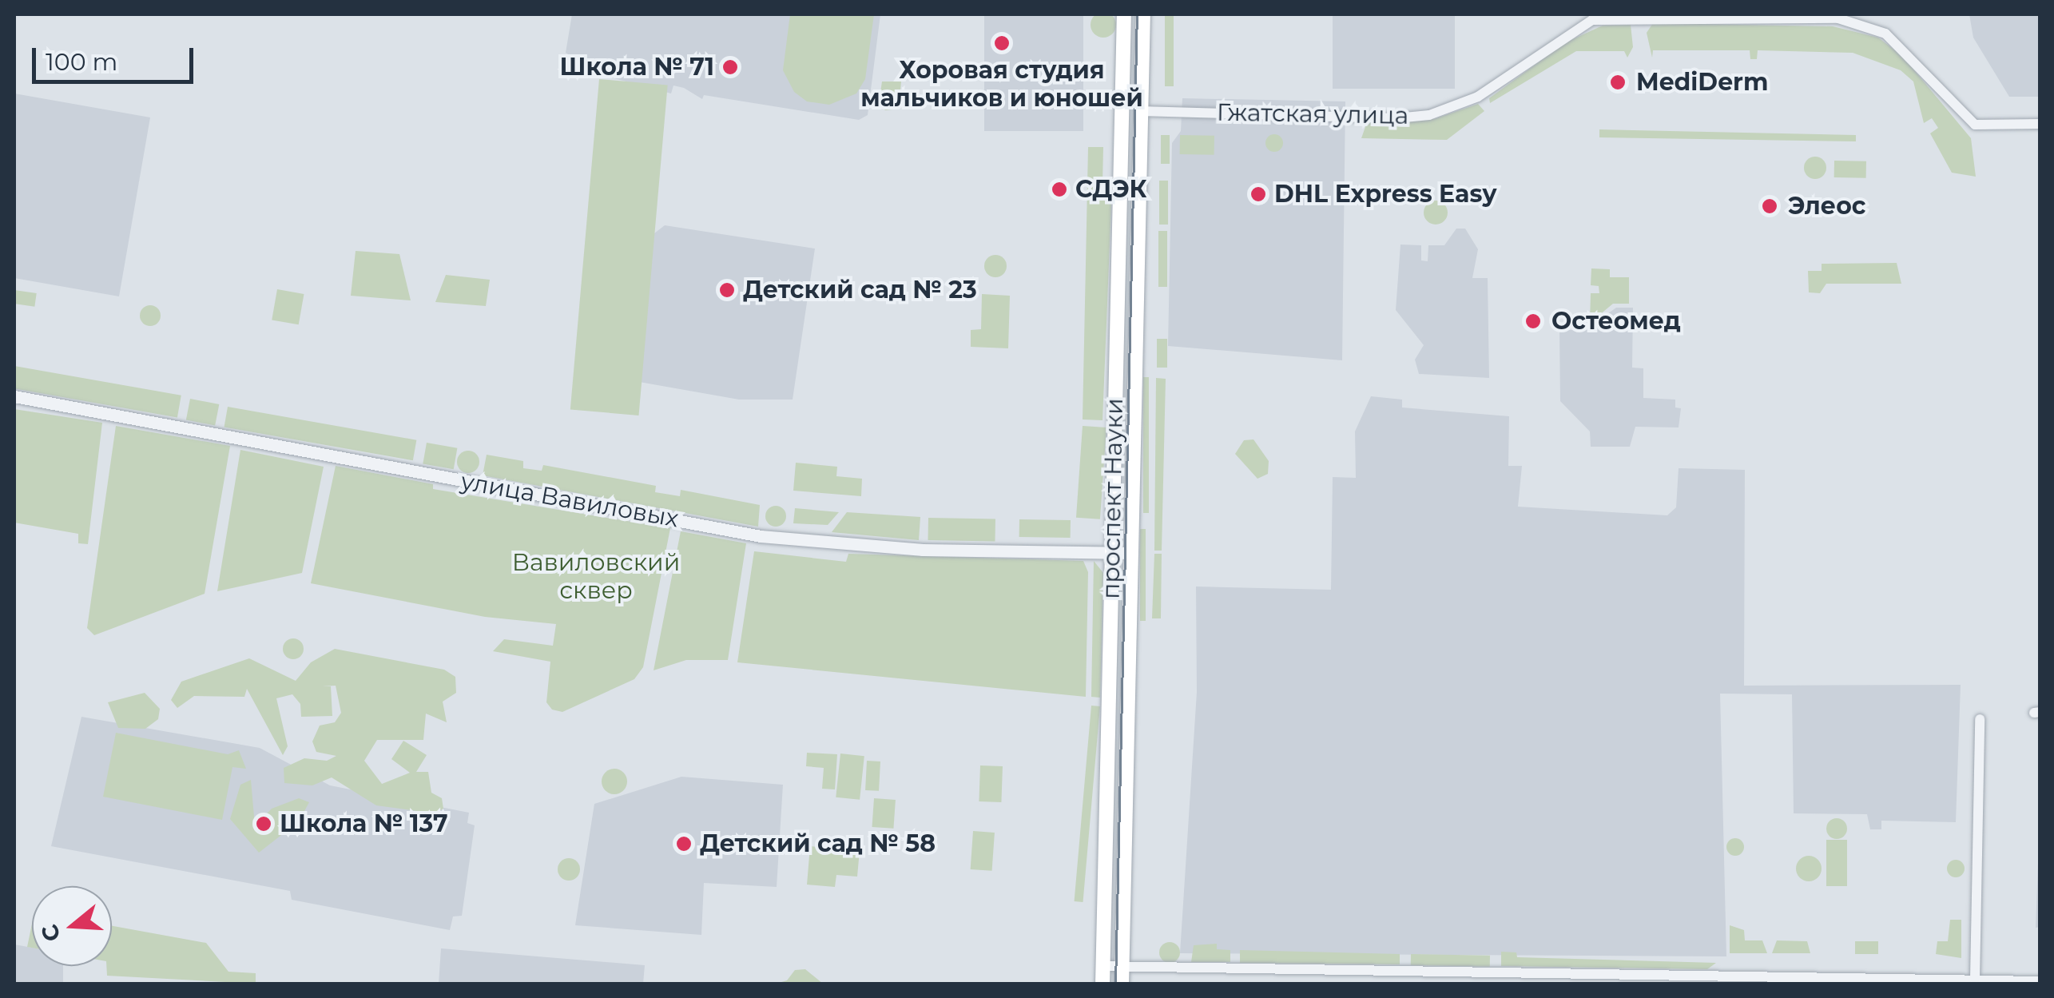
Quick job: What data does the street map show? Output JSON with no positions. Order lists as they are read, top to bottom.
{
  "streets": {
    "main road": ["проспект Науки"],
    "street": ["Гжатская улица", "улица Вавиловых"]
  },
  "crossings": [
    ["Гжатская улица", "проспект Науки"],
    ["проспект Науки", "улица Вавиловых"]
  ],
  "parks": ["Вавиловский сквер"],
  "places": [
    "Хоровая студия мальчиков и юношей",
    "Школа № 71",
    "MediDerm",
    "СДЭК",
    "DHL Express Easy",
    "Элеос",
    "Детский сад № 23",
    "Остеомед",
    "Школа № 137",
    "Детский сад № 58"
  ],
  "scale_bar": "100 m",
  "north": "left"
}
